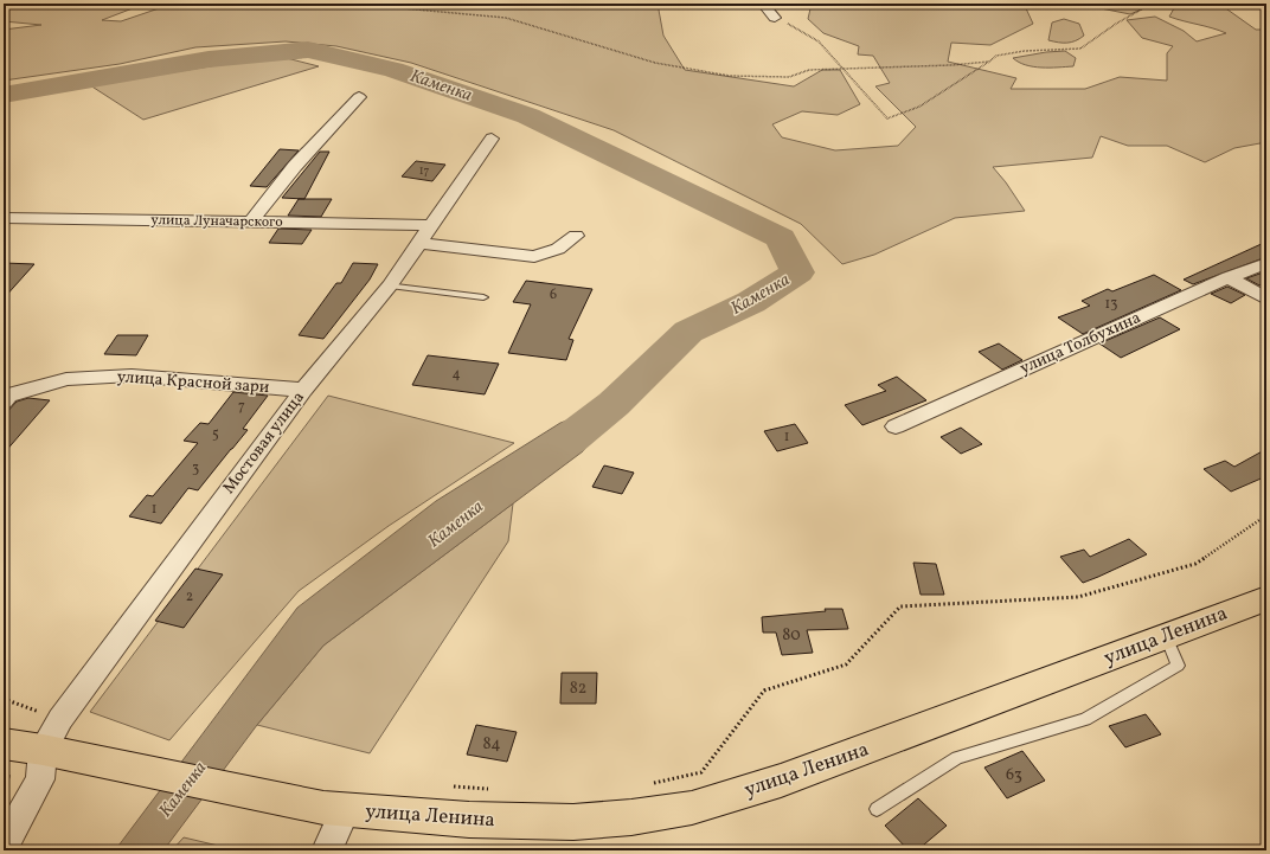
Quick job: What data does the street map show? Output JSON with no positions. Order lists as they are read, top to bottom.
{
  "streets": {
    "main road": ["улица Ленина"],
    "street": [
      "улица Луначарского",
      "улица Толбухина",
      "улица Красной зари",
      "Мостовая улица"
    ]
  },
  "crossings": [
    ["улица Луначарского", "Мостовая улица"],
    ["улица Красной зари", "Мостовая улица"],
    ["Мостовая улица", "улица Ленина"]
  ],
  "water": ["Каменка"],
  "house_numbers": [
    "17",
    "6",
    "13",
    "4",
    "7",
    "5",
    "1",
    "3",
    "1",
    "2",
    "80",
    "82",
    "84",
    "63"
  ]
}
